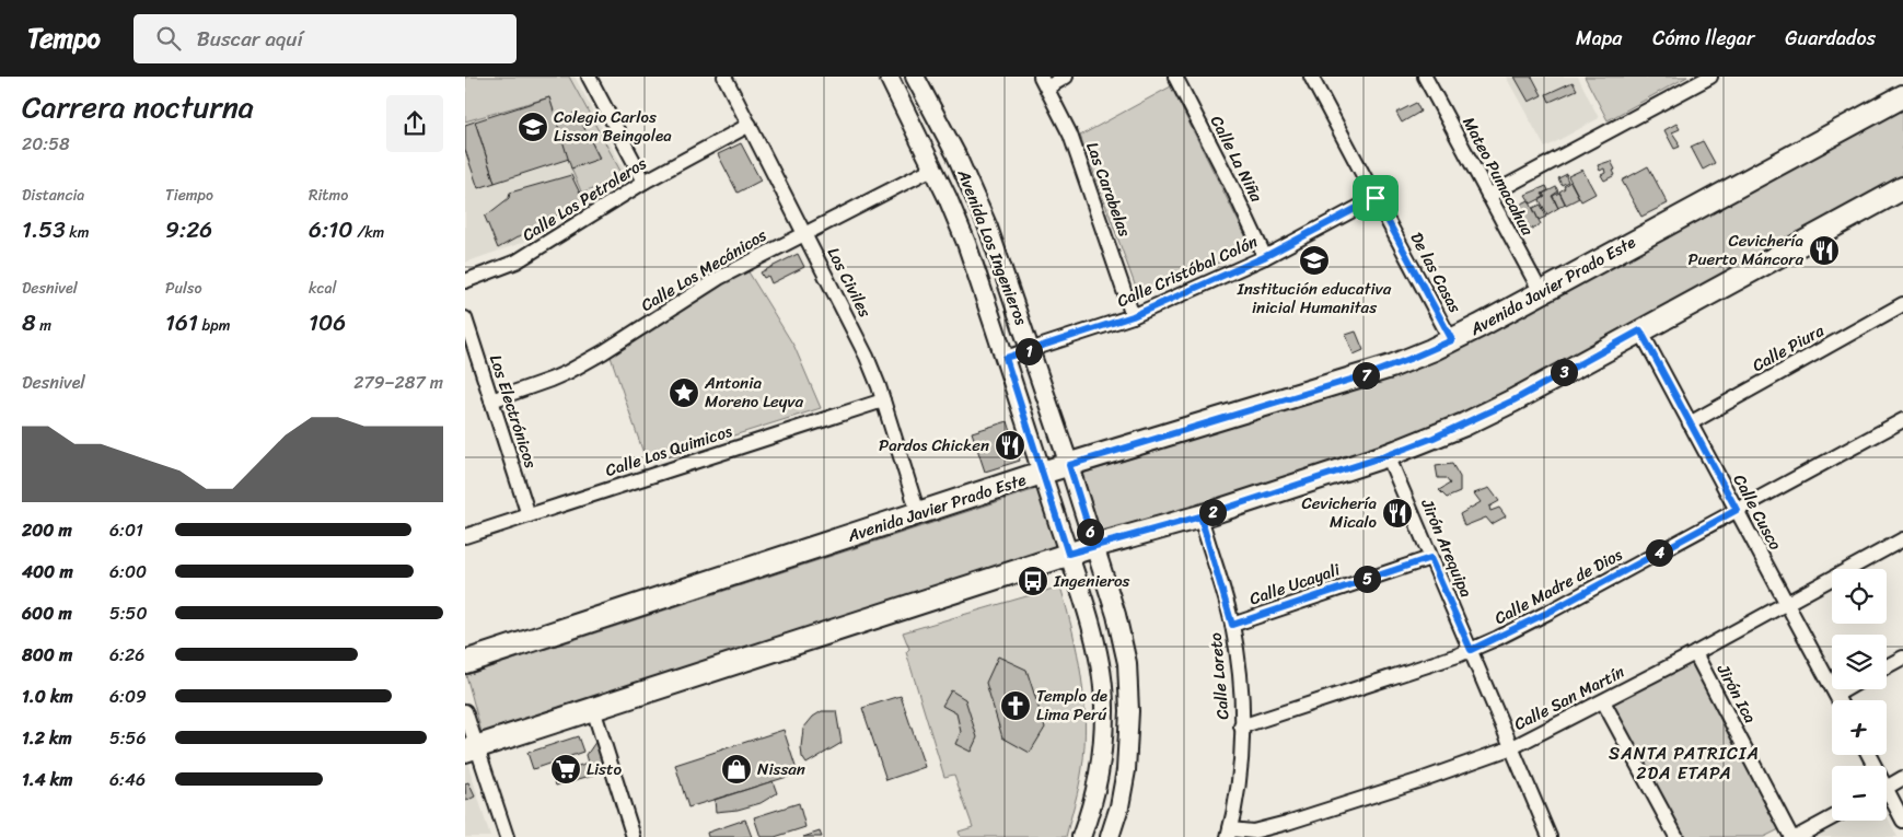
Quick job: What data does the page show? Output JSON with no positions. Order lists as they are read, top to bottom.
{
  "streets": {
    "main road": ["Avenida Javier Prado Este"],
    "street": [
      "Calle La Niña",
      "Mateo Pumacahua",
      "Las Carabelas",
      "Calle Los Petroleros",
      "Avenida Los Ingenieros",
      "Calle Los Mecánicos",
      "Calle Cristóbal Colón",
      "De las Casas",
      "Los Civiles",
      "Calle Piura",
      "Los Electrónicos",
      "Calle Los Quimicos",
      "Calle Cusco",
      "Jirón Arequipa",
      "Calle Ucayali",
      "Calle Madre de Dios",
      "Calle Loreto",
      "Jirón Ica",
      "Calle San Martín"
    ]
  },
  "crossings": [
    ["Calle La Niña", "Calle Cristóbal Colón"],
    ["Mateo Pumacahua", "Avenida Javier Prado Este"],
    ["Las Carabelas", "Calle Cristóbal Colón"],
    ["Calle Los Petroleros", "Los Civiles"],
    ["Avenida Los Ingenieros", "Calle Los Mecánicos"],
    ["Avenida Los Ingenieros", "Calle Cristóbal Colón"],
    ["Avenida Los Ingenieros", "Avenida Javier Prado Este"],
    ["Calle Los Mecánicos", "Los Civiles"],
    ["Calle Los Mecánicos", "Los Electrónicos"],
    ["Calle Cristóbal Colón", "De las Casas"],
    ["De las Casas", "Avenida Javier Prado Este"],
    ["Los Civiles", "Avenida Javier Prado Este"],
    ["Los Civiles", "Calle Los Quimicos"],
    ["Calle Piura", "Calle Cusco"],
    ["Los Electrónicos", "Calle Los Quimicos"],
    ["Calle Cusco", "Calle Madre de Dios"],
    ["Calle Cusco", "Calle San Martín"],
    ["Jirón Arequipa", "Calle Ucayali"],
    ["Jirón Arequipa", "Calle Madre de Dios"],
    ["Jirón Arequipa", "Calle San Martín"],
    ["Calle Ucayali", "Calle Loreto"],
    ["Calle Madre de Dios", "Calle Loreto"],
    ["Calle Loreto", "Calle San Martín"],
    ["Jirón Ica", "Calle San Martín"]
  ],
  "districts": ["SANTA PATRICIA 2DA ETAPA"],
  "places": {
    "school or university": ["Colegio Carlos Lisson Beingolea", "Institución educativa inicial Humanitas"],
    "restaurant": ["Cevichería Puerto Máncora", "Pardos Chicken", "Cevichería Micalo"],
    "place": ["Antonia Moreno Leyva"],
    "bus stop": ["Ingenieros"],
    "church": ["Templo de Lima Perú"],
    "supermarket": ["Listo"],
    "shop": ["Nissan"]
  },
  "page": {
    "header": "Tempo",
    "search": "Buscar aquí",
    "nav": ["Mapa", "Cómo llegar", "Guardados"],
    "heading": ["Carrera nocturna", "20:58"],
    "stats": [
      ["Distancia", "1.53 km"],
      ["Tiempo", "9:26"],
      ["Ritmo", "6:10 /km"],
      ["Desnivel", "8 m"],
      ["Pulso", "161 bpm"],
      ["kcal", "106"]
    ],
    "pins": [
      "1",
      "3",
      "7",
      "2",
      "6",
      "4",
      "5"
    ],
    "chart": ["Desnivel", "279–287 m"],
    "list": [
      {
        "name": "200 m",
        "note": "6:01"
      },
      {
        "name": "400 m",
        "note": "6:00"
      },
      {
        "name": "600 m",
        "note": "5:50"
      },
      {
        "name": "800 m",
        "note": "6:26"
      },
      {
        "name": "1.0 km",
        "note": "6:09"
      },
      {
        "name": "1.2 km",
        "note": "5:56"
      },
      {
        "name": "1.4 km",
        "note": "6:46"
      }
    ],
    "map_buttons": ["+", "−"]
  }
}
